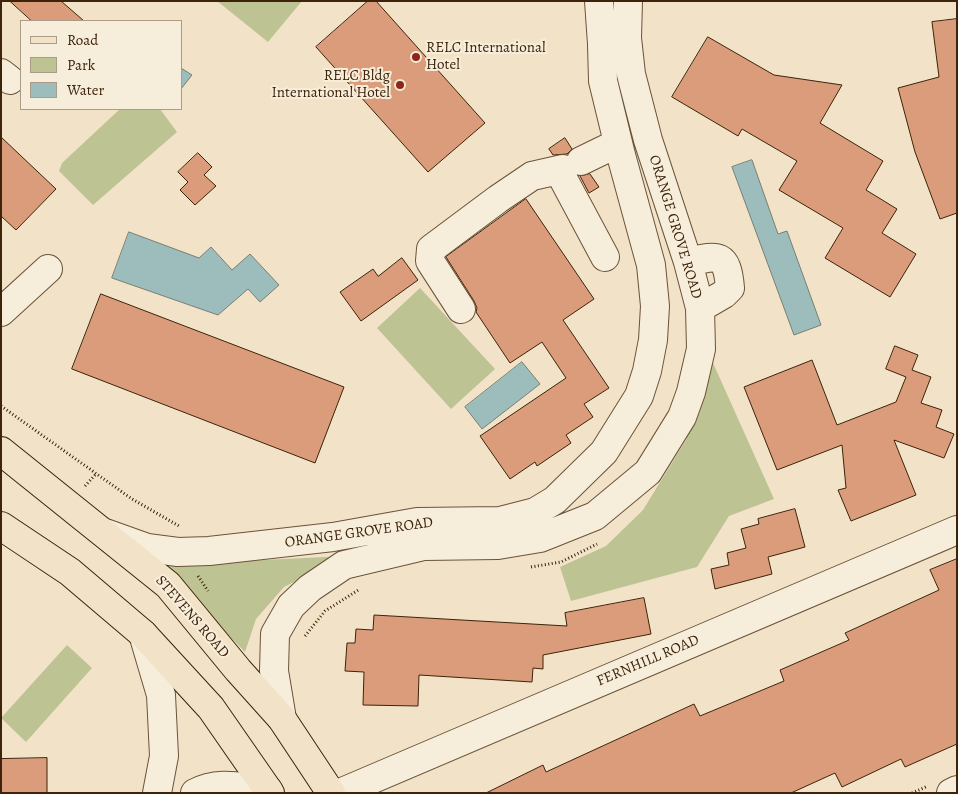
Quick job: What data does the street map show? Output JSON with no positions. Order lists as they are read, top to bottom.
{
  "streets": {
    "main road": ["STEVENS ROAD"],
    "street": ["ORANGE GROVE ROAD", "FERNHILL ROAD"]
  },
  "crossings": [
    ["ORANGE GROVE ROAD", "STEVENS ROAD"]
  ],
  "places": ["RELC International Hotel", "RELC Bldg International Hotel"],
  "legend": ["Road", "Park", "Water"]
}
